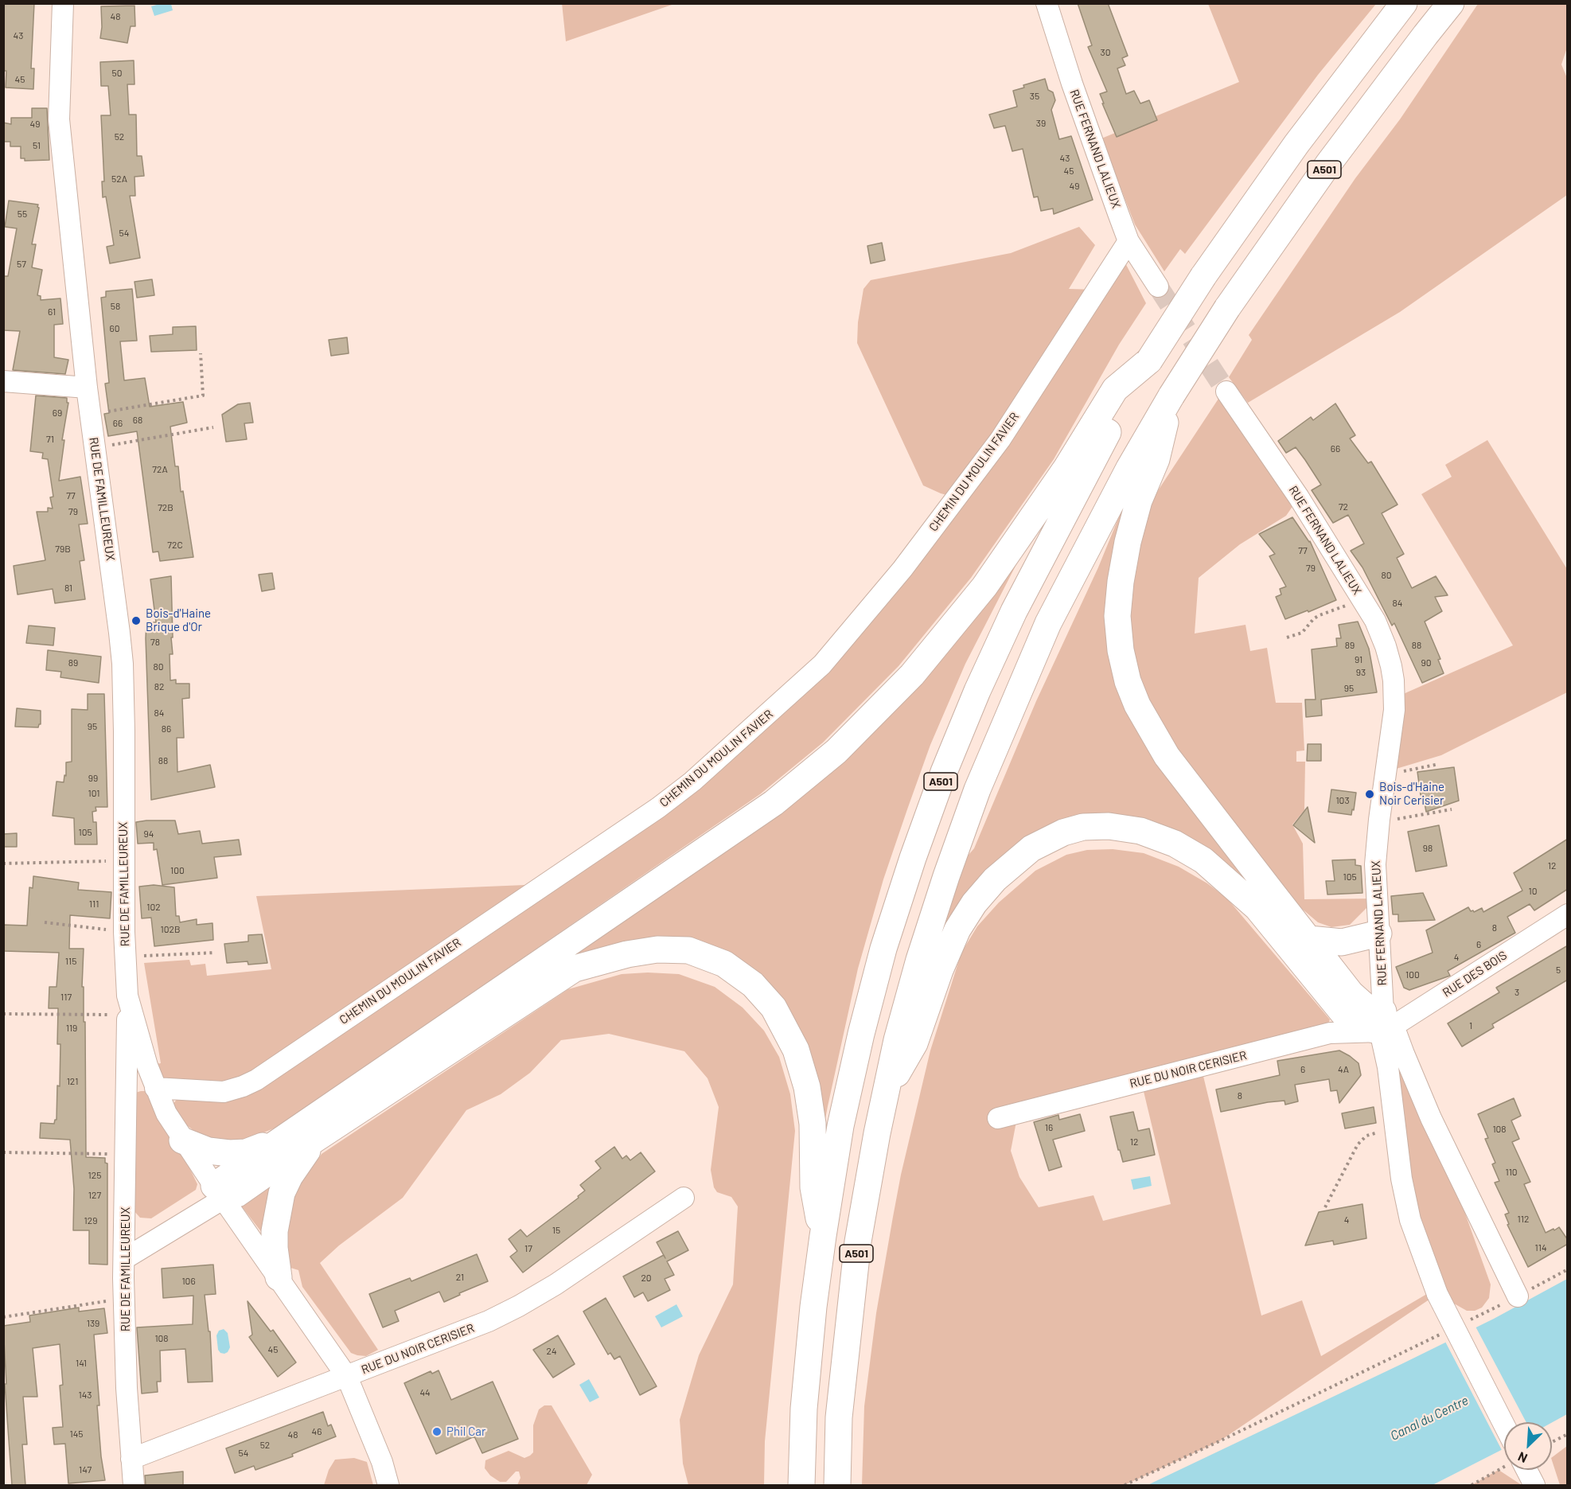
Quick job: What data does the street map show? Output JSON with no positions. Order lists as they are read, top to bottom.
{
  "streets": {
    "highway": ["A501"],
    "street": [
      "RUE FERNAND LALIEUX",
      "CHEMIN DU MOULIN FAVIER",
      "RUE DE FAMILLEUREUX",
      "RUE DES BOIS",
      "RUE DU NOIR CERISIER"
    ]
  },
  "crossings": [
    ["RUE FERNAND LALIEUX", "CHEMIN DU MOULIN FAVIER"],
    ["RUE FERNAND LALIEUX", "RUE DES BOIS"],
    ["RUE FERNAND LALIEUX", "RUE DU NOIR CERISIER"],
    ["CHEMIN DU MOULIN FAVIER", "RUE DE FAMILLEUREUX"],
    ["RUE DE FAMILLEUREUX", "RUE DU NOIR CERISIER"],
    ["RUE DES BOIS", "RUE DU NOIR CERISIER"]
  ],
  "water": ["Canal du Centre"],
  "places": ["Bois-d'Haine Brique d'Or", "Bois-d'Haine Noir Cerisier", "Phil Car"],
  "house_numbers": [
    "48",
    "43",
    "30",
    "50",
    "45",
    "35",
    "39",
    "49",
    "52",
    "51",
    "43",
    "45",
    "52A",
    "49",
    "55",
    "54",
    "57",
    "58",
    "61",
    "60",
    "69",
    "68",
    "66",
    "71",
    "66",
    "72A",
    "77",
    "72",
    "72B",
    "79",
    "72C",
    "79B",
    "77",
    "79",
    "80",
    "81",
    "84",
    "78",
    "89",
    "88",
    "91",
    "89",
    "90",
    "80",
    "93",
    "82",
    "95",
    "84",
    "95",
    "86",
    "88",
    "99",
    "101",
    "103",
    "105",
    "94",
    "98",
    "12",
    "100",
    "105",
    "10",
    "111",
    "102",
    "8",
    "102B",
    "6",
    "4",
    "115",
    "5",
    "100",
    "3",
    "117",
    "1",
    "119",
    "6",
    "4A",
    "121",
    "8",
    "16",
    "108",
    "12",
    "110",
    "125",
    "127",
    "112",
    "4",
    "129",
    "15",
    "114",
    "17",
    "21",
    "20",
    "106",
    "139",
    "108",
    "45",
    "24",
    "141",
    "44",
    "143",
    "46",
    "145",
    "48",
    "52",
    "54",
    "147"
  ],
  "north": "bottom left"
}
